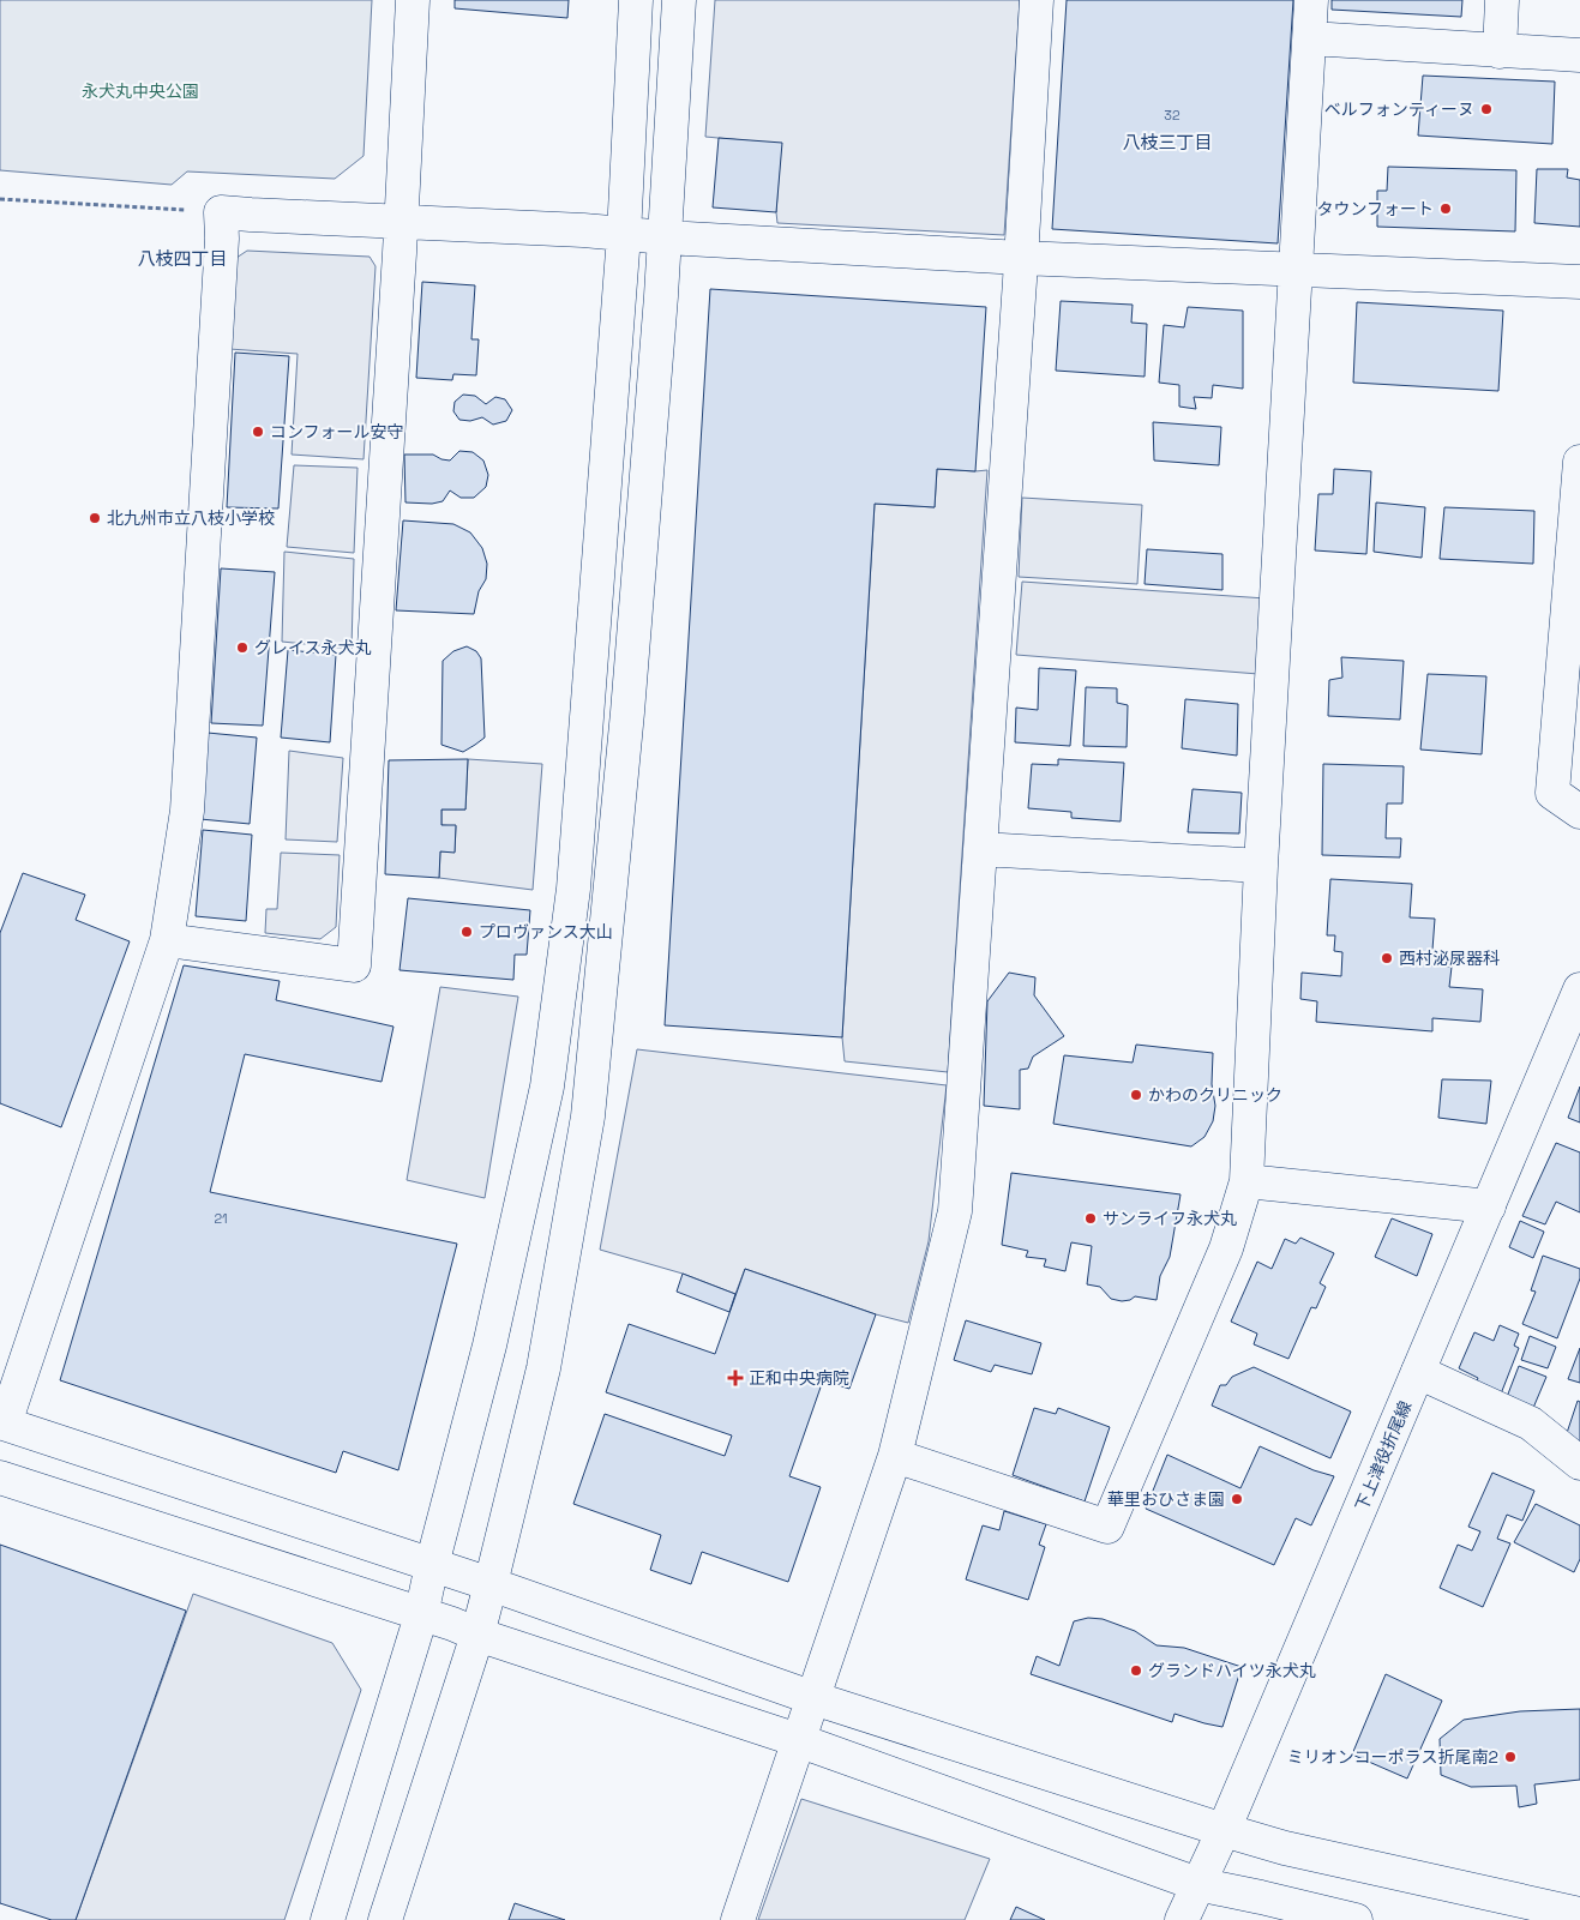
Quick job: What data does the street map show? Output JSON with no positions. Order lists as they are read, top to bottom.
{
  "streets": {
    "street": ["下上津役折尾線"]
  },
  "districts": ["八枝三丁目", "八枝四丁目"],
  "parks": ["永犬丸中央公園"],
  "places": {
    "other": [
      "ベルフォンティーヌ",
      "タウンフォート",
      "コンフォール安守",
      "北九州市立八枝小学校",
      "グレイス永犬丸",
      "プロヴァンス大山",
      "西村泌尿器科",
      "かわのクリニック",
      "サンライフ永犬丸",
      "華里おひさま園",
      "グランドハイツ永犬丸",
      "ミリオンコーポラス折尾南2"
    ],
    "health": ["正和中央病院"]
  },
  "house_numbers": ["32", "21"]
}
